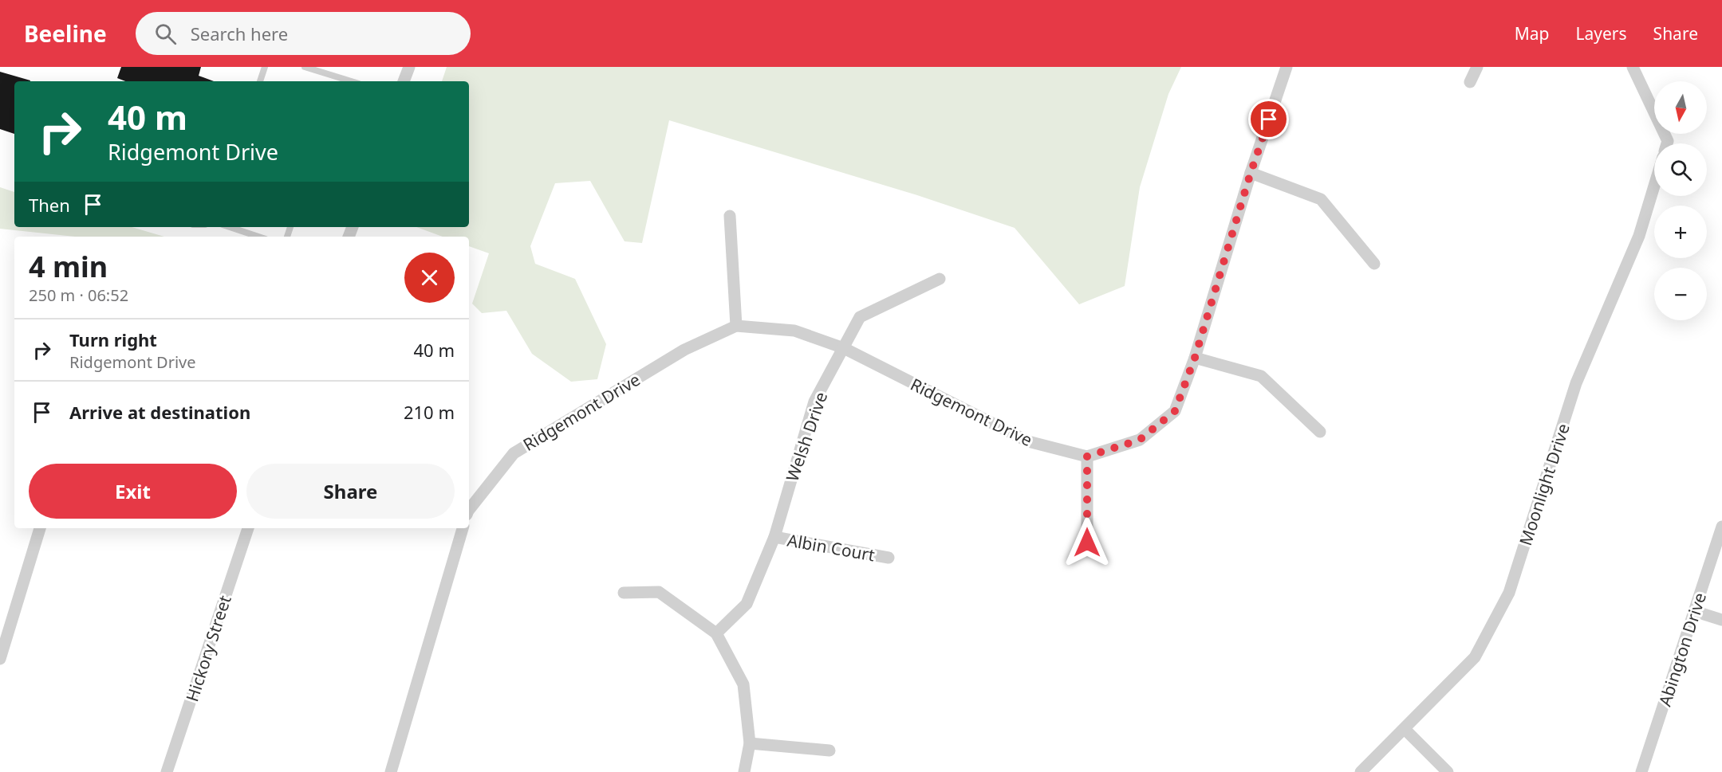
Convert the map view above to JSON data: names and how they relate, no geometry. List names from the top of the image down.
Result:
{
  "streets": {
    "street": [
      "Ridgemont Drive",
      "Welsh Drive",
      "Moonlight Drive",
      "Albin Court",
      "Hickory Street",
      "Abington Drive"
    ]
  },
  "crossings": [
    ["Ridgemont Drive", "Welsh Drive"],
    ["Welsh Drive", "Albin Court"]
  ],
  "north": "bottom",
  "page": {
    "header": "Beeline",
    "search": "Search here",
    "nav": ["Map", "Layers", "Share"],
    "map_buttons": ["+", "−"],
    "turn": ["40 m", "Ridgemont Drive"],
    "then": "Then",
    "heading": ["4 min", "250 m · 06:52"],
    "list": [
      {
        "name": "Turn right",
        "note": "Ridgemont Drive",
        "value": "40 m"
      },
      {
        "name": "Arrive at destination",
        "value": "210 m"
      }
    ],
    "buttons": ["Exit", "Share"]
  }
}
